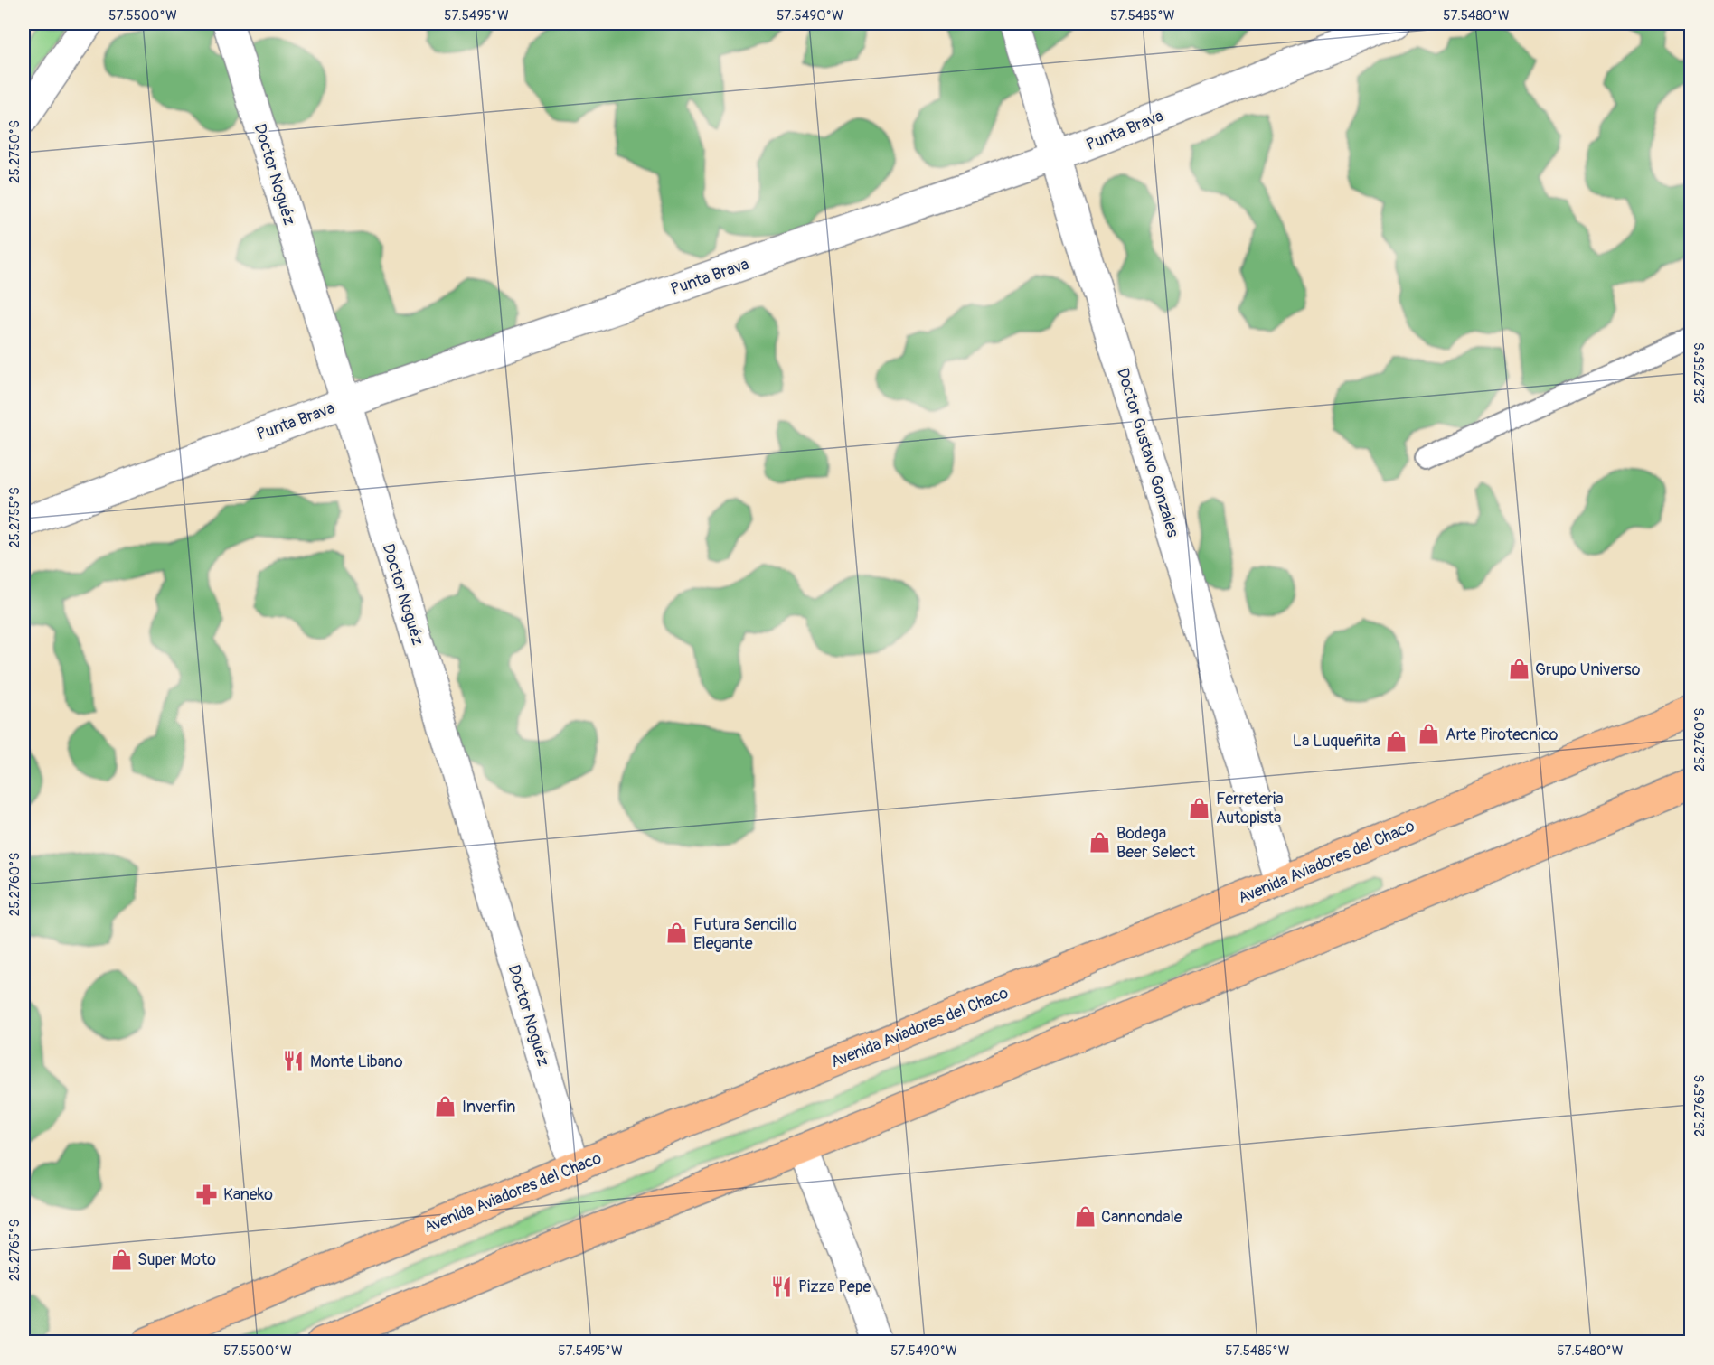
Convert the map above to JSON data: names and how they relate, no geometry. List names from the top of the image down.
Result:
{
  "streets": {
    "highway": ["Avenida Aviadores del Chaco"],
    "street": ["Punta Brava", "Doctor Noguéz", "Doctor Gustavo Gonzales"]
  },
  "crossings": [
    ["Punta Brava", "Doctor Noguéz"],
    ["Punta Brava", "Doctor Gustavo Gonzales"],
    ["Doctor Noguéz", "Avenida Aviadores del Chaco"],
    ["Doctor Gustavo Gonzales", "Avenida Aviadores del Chaco"]
  ],
  "places": {
    "shop": [
      "Grupo Universo",
      "Arte Pirotecnico",
      "La Luqueñita",
      "Ferreteria Autopista",
      "Bodega Beer Select",
      "Futura Sencillo Elegante",
      "Inverfin",
      "Cannondale",
      "Super Moto"
    ],
    "restaurant": ["Monte Libano", "Pizza Pepe"],
    "pharmacy": ["Kaneko"]
  },
  "coordinates": [
    "57.5500°W",
    "57.5495°W",
    "57.5490°W",
    "57.5485°W",
    "57.5480°W",
    "25.2750°S",
    "25.2755°S",
    "25.2760°S",
    "25.2765°S"
  ]
}
